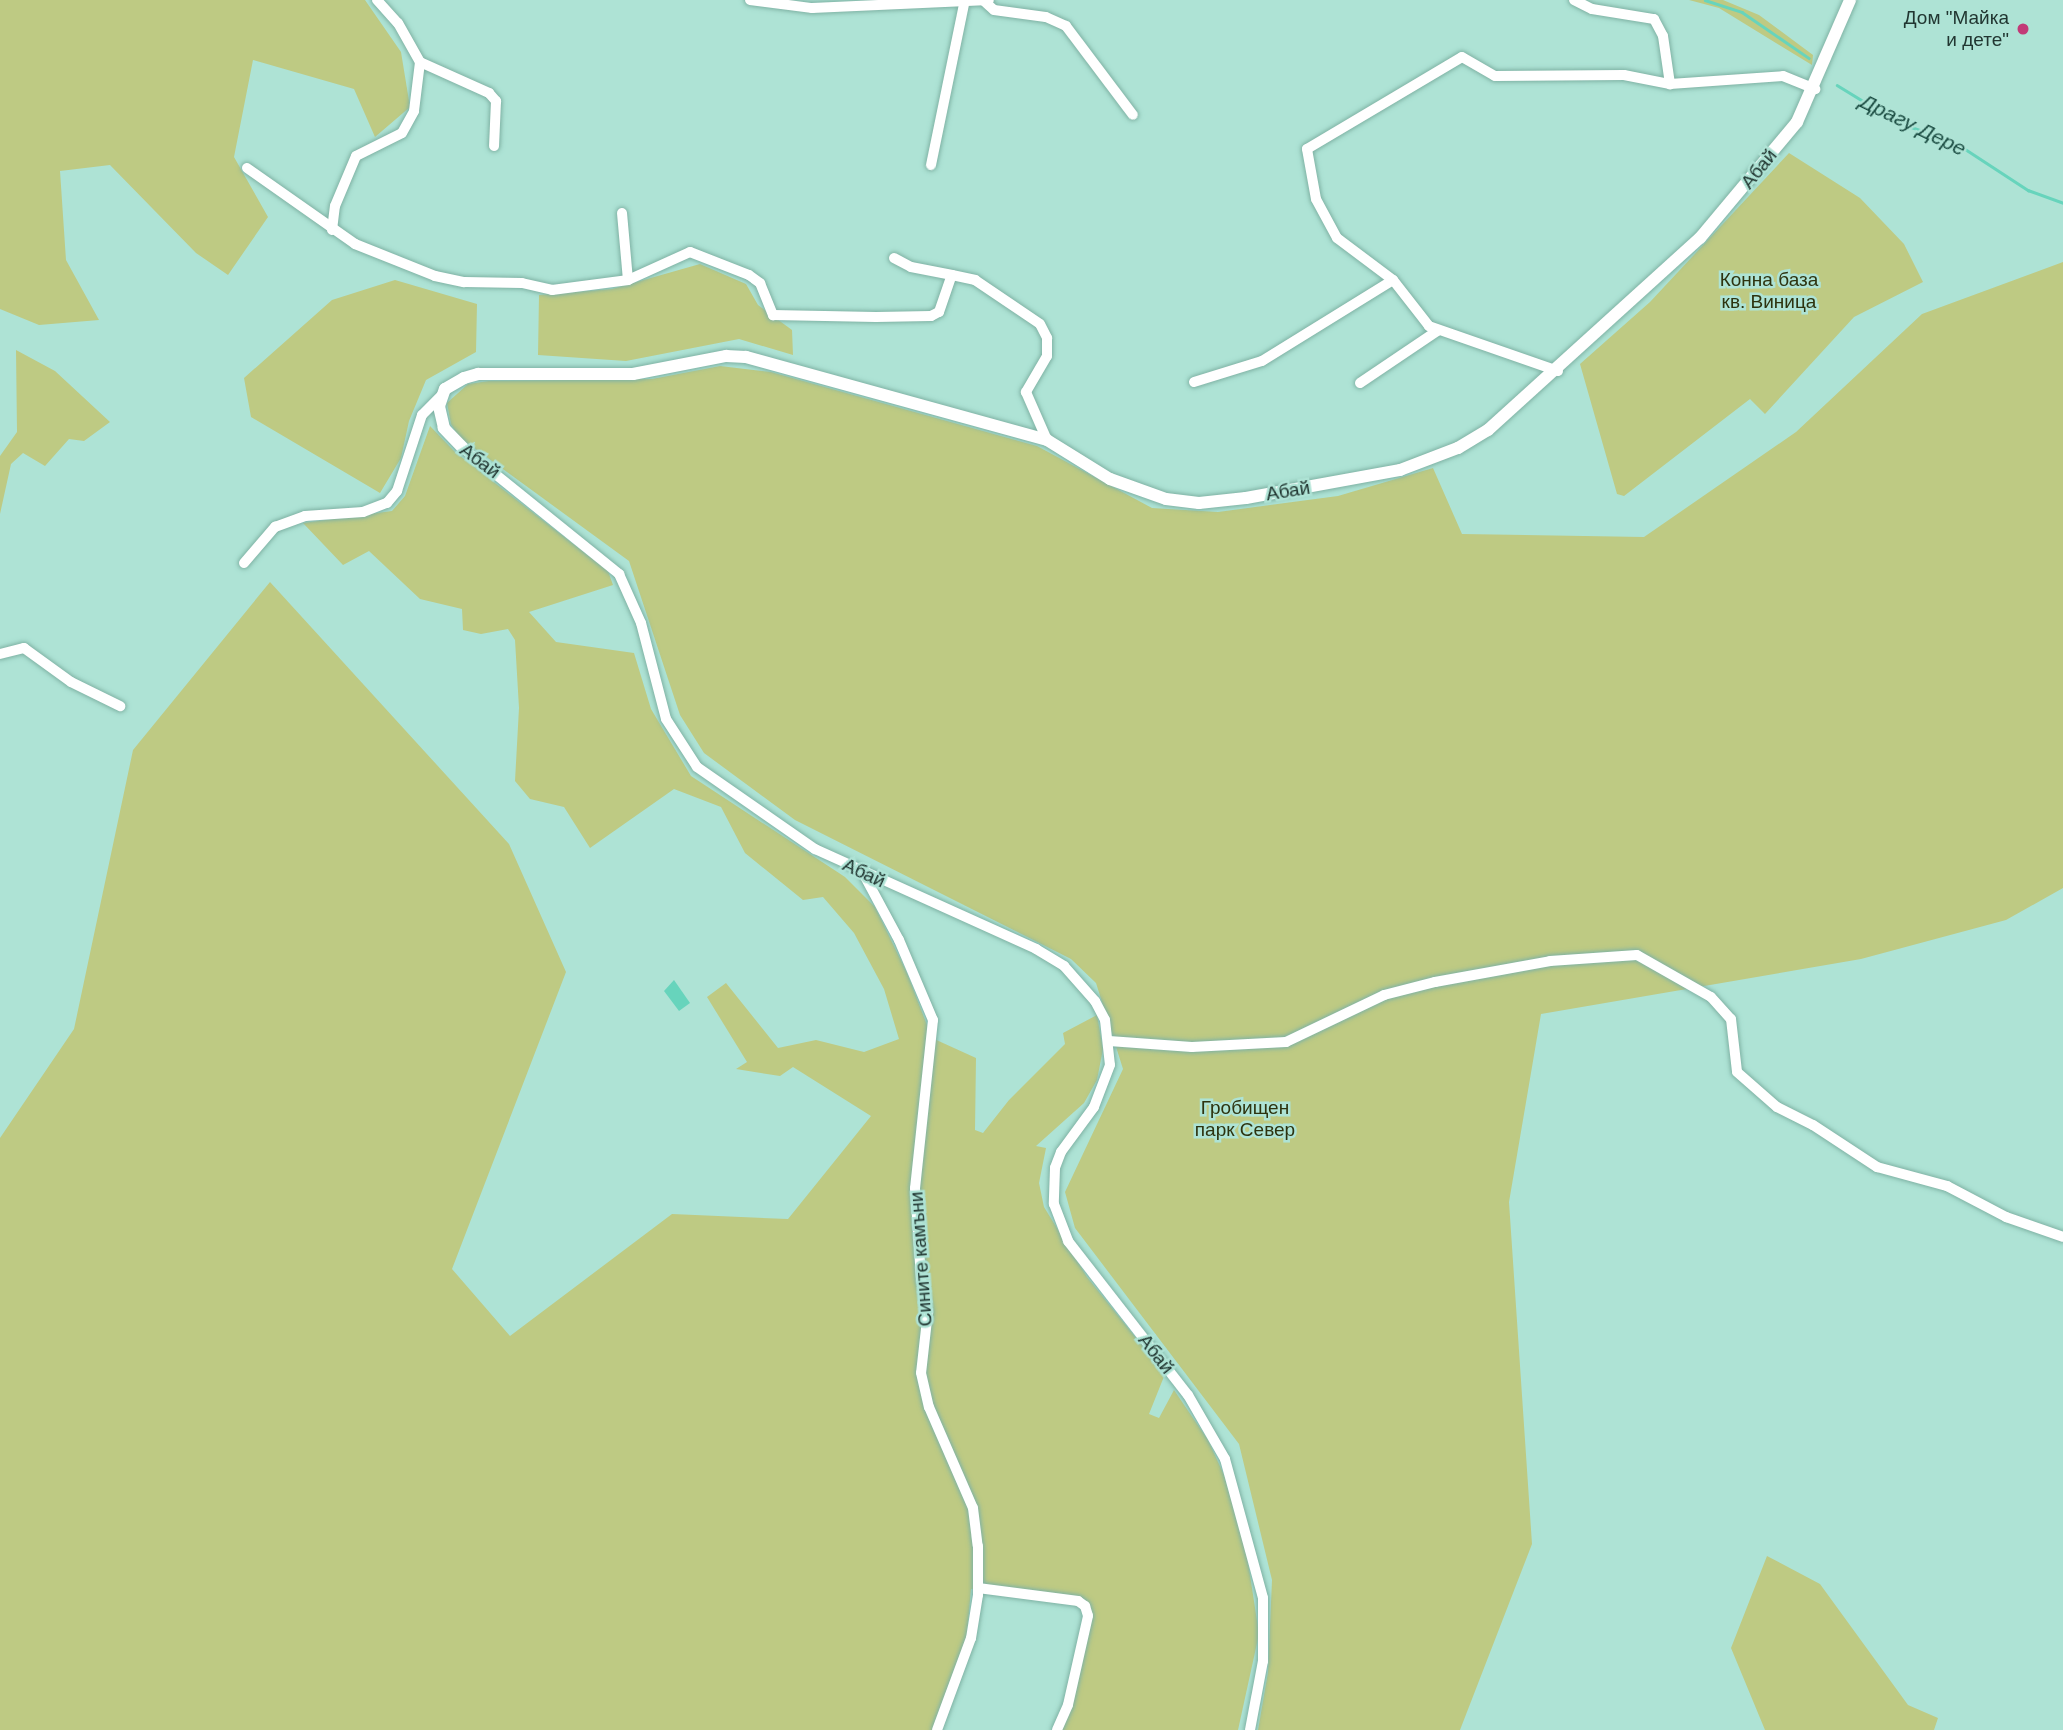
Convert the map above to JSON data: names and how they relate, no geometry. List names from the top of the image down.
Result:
{
  "streets": {
    "street": ["Абай", "Сините камъни"]
  },
  "crossings": [
    ["Абай", "Сините камъни"]
  ],
  "water": ["Драгу Дере"],
  "parks": ["Конна база кв. Виница", "Гробищен парк Север"],
  "places": ["Дом \"Майка и дете\""]
}
